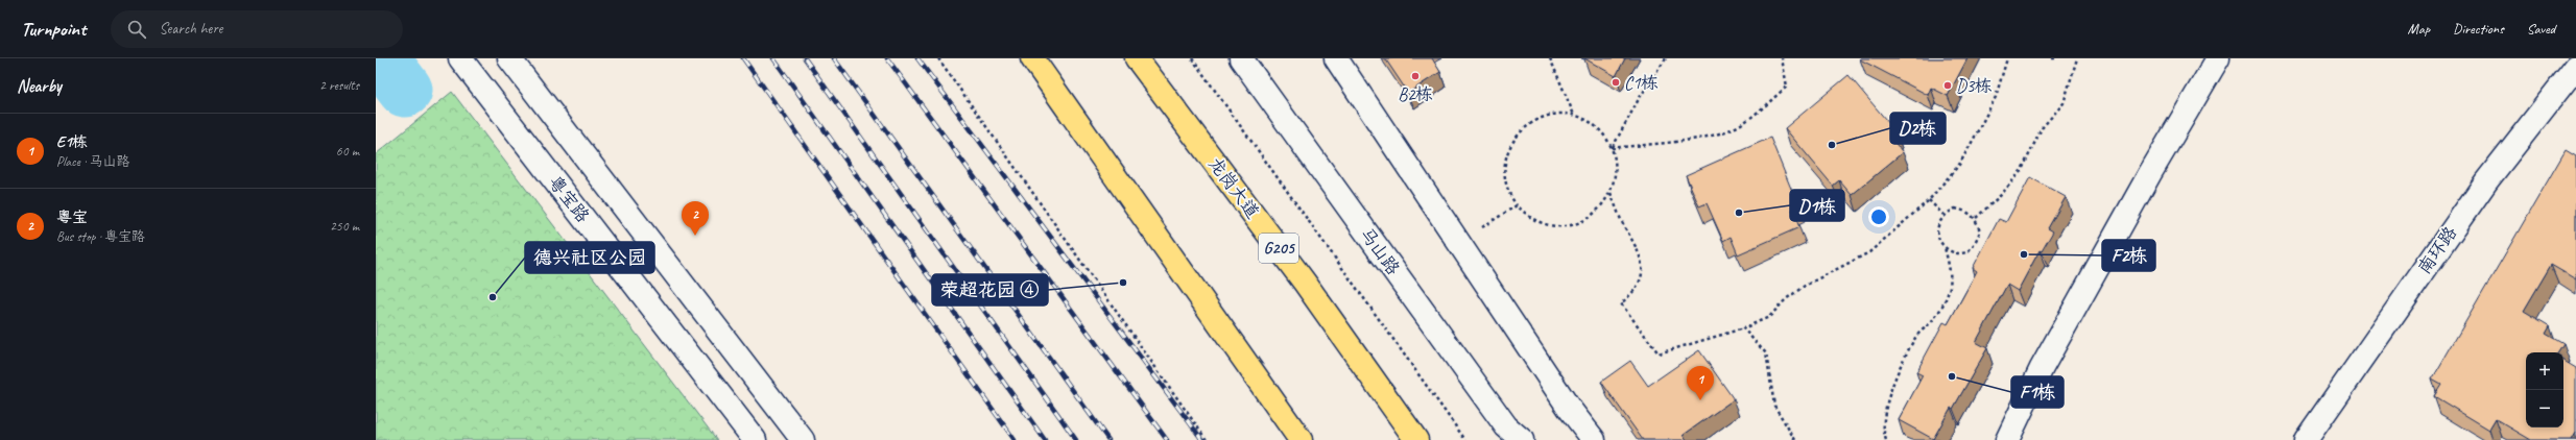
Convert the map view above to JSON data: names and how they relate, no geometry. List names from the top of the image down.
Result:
{
  "streets": {
    "highway": ["龙岗大道", "G205"],
    "street": ["粤宝路", "南环路", "马山路"]
  },
  "places": [
    "B2栋",
    "C1栋",
    "D3栋",
    "D2栋",
    "D1栋",
    "F2栋",
    "荣超花园 ④",
    "德兴社区公园",
    "F1栋"
  ],
  "page": {
    "header": "Turnpoint",
    "search": "Search here",
    "nav": ["Map", "Directions", "Saved"],
    "heading": ["Nearby", "2 results"],
    "list": [
      {
        "mark": "1",
        "name": "E1栋",
        "note": "Place · 马山路",
        "value": "60 m"
      },
      {
        "mark": "2",
        "name": "粤宝",
        "note": "Bus stop · 粤宝路",
        "value": "250 m"
      }
    ],
    "pins": ["2", "1"],
    "map_buttons": ["+", "−"]
  }
}
